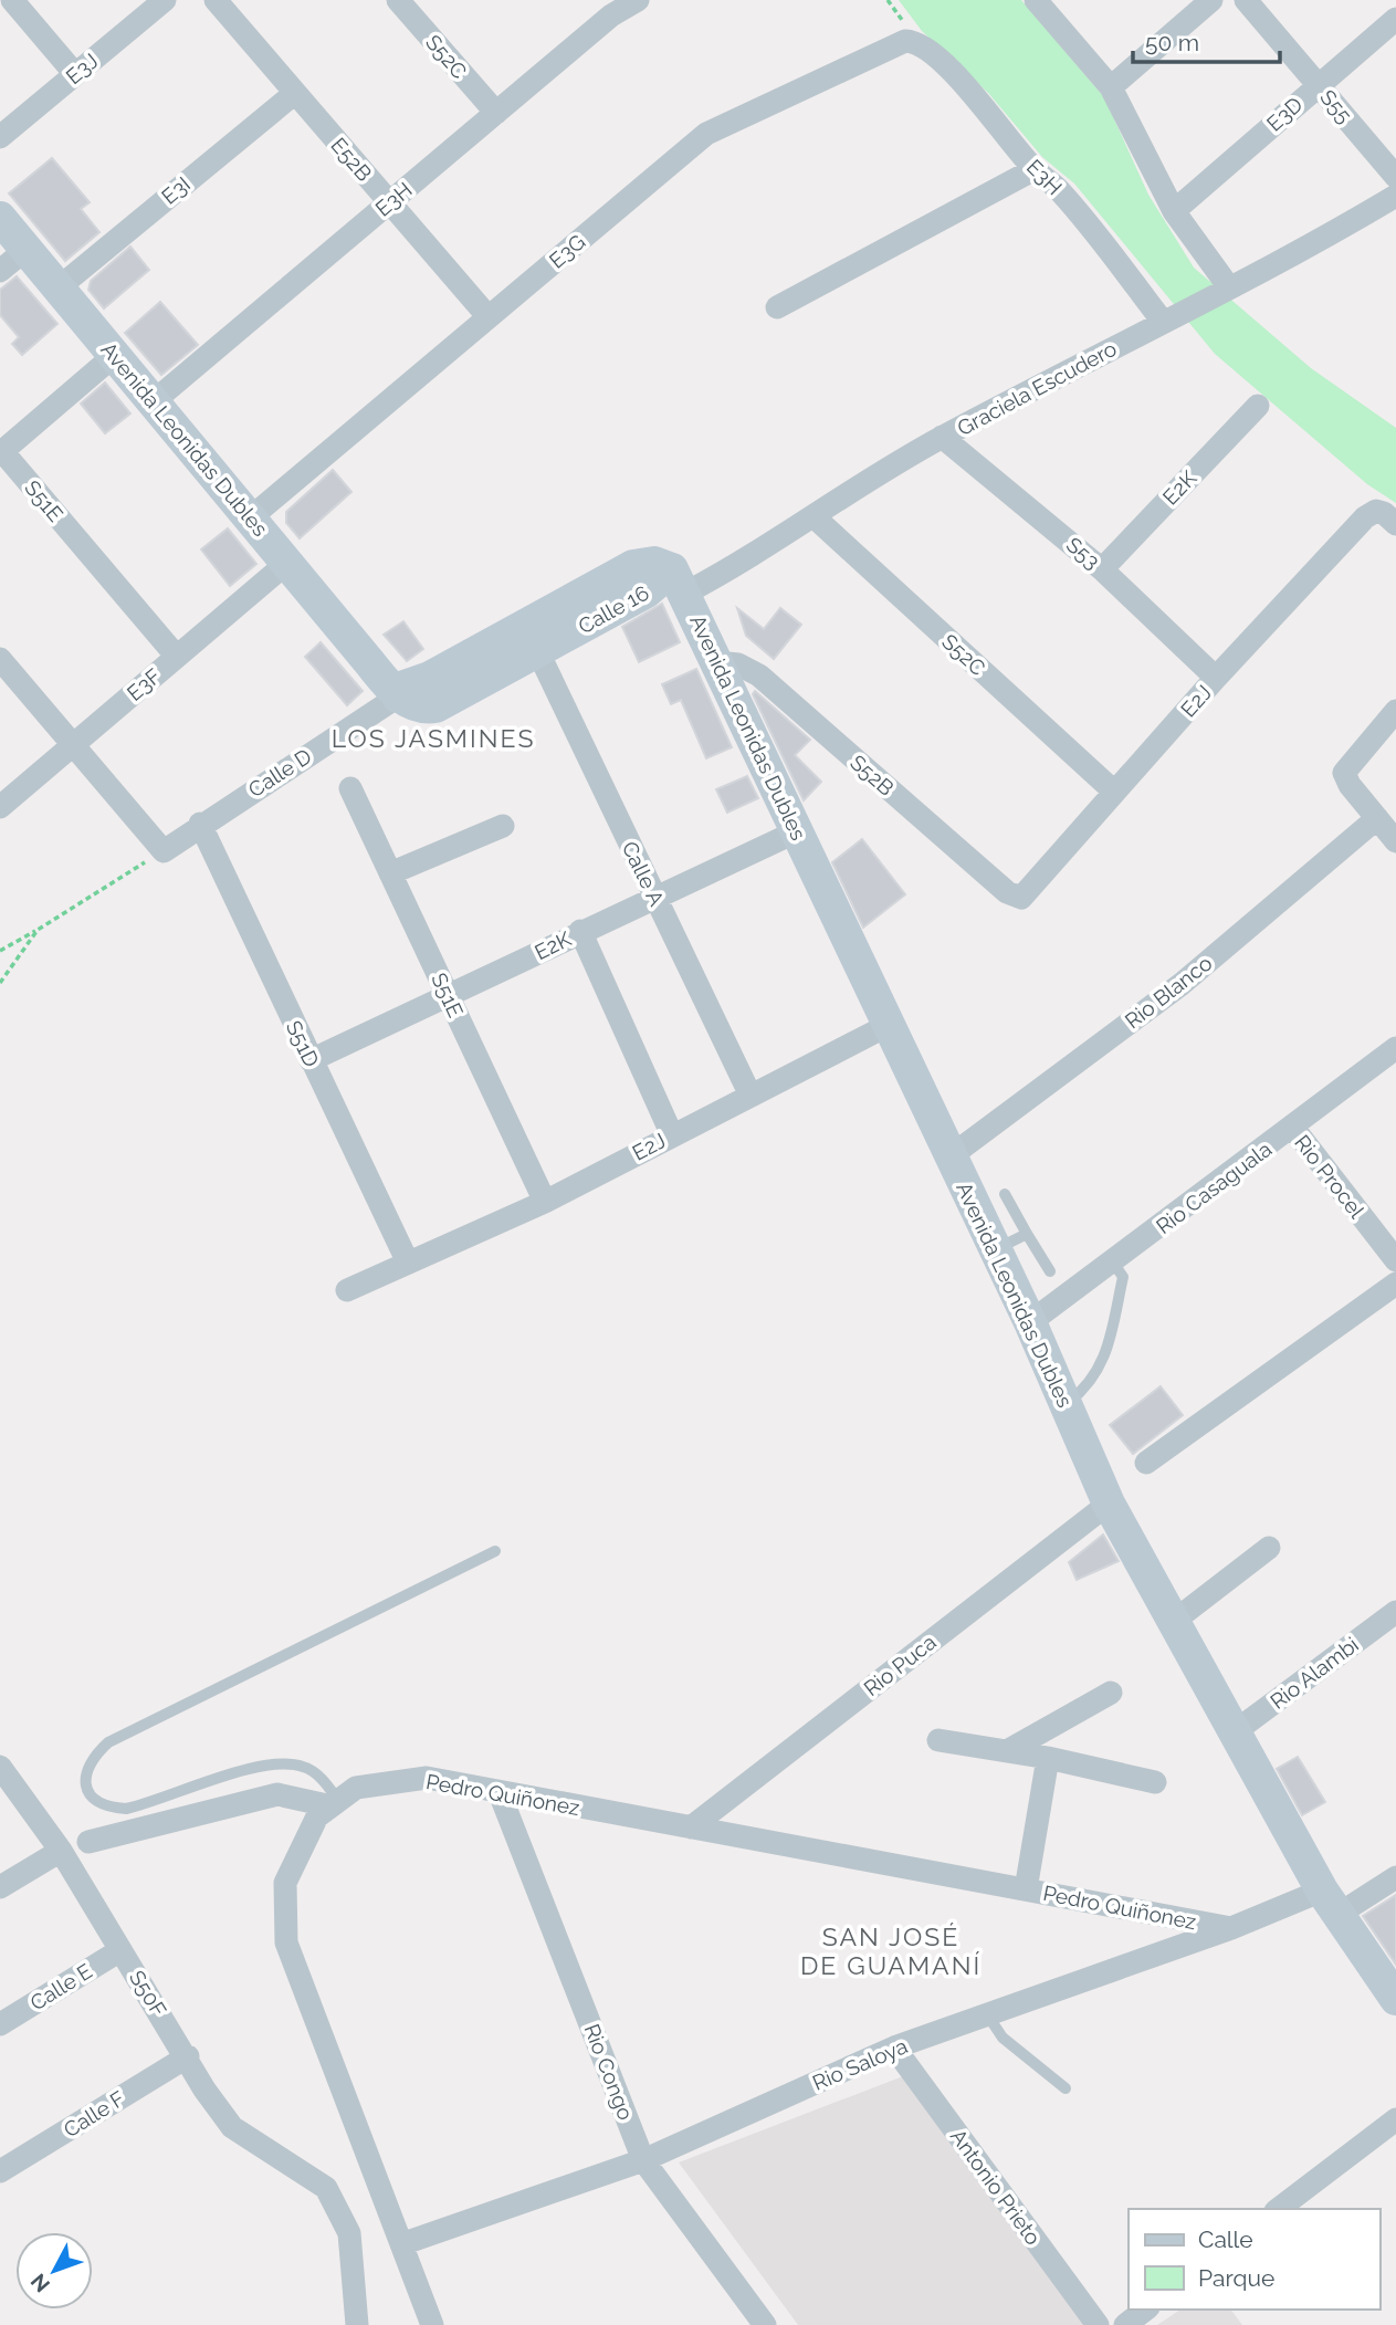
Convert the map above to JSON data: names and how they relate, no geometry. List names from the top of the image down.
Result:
{
  "streets": {
    "main road": ["Avenida Leonidas Dubles", "Calle 16"],
    "street": [
      "S52C",
      "E3J",
      "S55",
      "E3D",
      "E52B",
      "E3H",
      "E3I",
      "E3G",
      "Graciela Escudero",
      "E2K",
      "S51E",
      "S53",
      "E3F",
      "E2J",
      "Calle D",
      "S52B",
      "Calle A",
      "Rio Blanco",
      "S51D",
      "Rio Procel",
      "Rio Casaguala",
      "Rio Puca",
      "Rio Alambi",
      "Pedro Quiñonez",
      "Calle E",
      "S50F",
      "Rio Saloya",
      "Rio Congo",
      "Calle F",
      "Antonio Prieto"
    ]
  },
  "crossings": [
    ["S52C", "E3H"],
    ["S52C", "Graciela Escudero"],
    ["S52C", "E2J"],
    ["S55", "E3D"],
    ["E52B", "E3H"],
    ["E52B", "E3I"],
    ["E52B", "E3G"],
    ["E3H", "E3G"],
    ["E3H", "Graciela Escudero"],
    ["E3H", "Avenida Leonidas Dubles"],
    ["E3I", "Avenida Leonidas Dubles"],
    ["E3G", "Avenida Leonidas Dubles"],
    ["Graciela Escudero", "Avenida Leonidas Dubles"],
    ["Graciela Escudero", "S53"],
    ["Graciela Escudero", "Calle 16"],
    ["Avenida Leonidas Dubles", "E2K"],
    ["Avenida Leonidas Dubles", "Calle 16"],
    ["Avenida Leonidas Dubles", "E3F"],
    ["Avenida Leonidas Dubles", "E2J"],
    ["Avenida Leonidas Dubles", "Calle D"],
    ["Avenida Leonidas Dubles", "S52B"],
    ["Avenida Leonidas Dubles", "Rio Blanco"],
    ["Avenida Leonidas Dubles", "Rio Casaguala"],
    ["Avenida Leonidas Dubles", "Rio Puca"],
    ["Avenida Leonidas Dubles", "Rio Alambi"],
    ["Avenida Leonidas Dubles", "Rio Saloya"],
    ["E2K", "S51E"],
    ["E2K", "S53"],
    ["E2K", "Calle A"],
    ["E2K", "S51D"],
    ["S51E", "E3F"],
    ["S51E", "E2J"],
    ["S53", "E2J"],
    ["Calle 16", "Calle D"],
    ["Calle 16", "Calle A"],
    ["E2J", "S52B"],
    ["E2J", "Calle A"],
    ["E2J", "S51D"],
    ["Calle D", "S51D"],
    ["Rio Procel", "Rio Casaguala"],
    ["Rio Puca", "Pedro Quiñonez"],
    ["Pedro Quiñonez", "Rio Saloya"],
    ["Pedro Quiñonez", "Rio Congo"],
    ["Calle E", "S50F"],
    ["S50F", "Calle F"],
    ["Rio Saloya", "Rio Congo"],
    ["Rio Saloya", "Antonio Prieto"]
  ],
  "districts": ["LOS JASMINES", "SAN JOSÉ DE GUAMANÍ"],
  "legend": ["Calle", "Parque"],
  "scale_bar": "50 m",
  "north": "bottom left"
}
